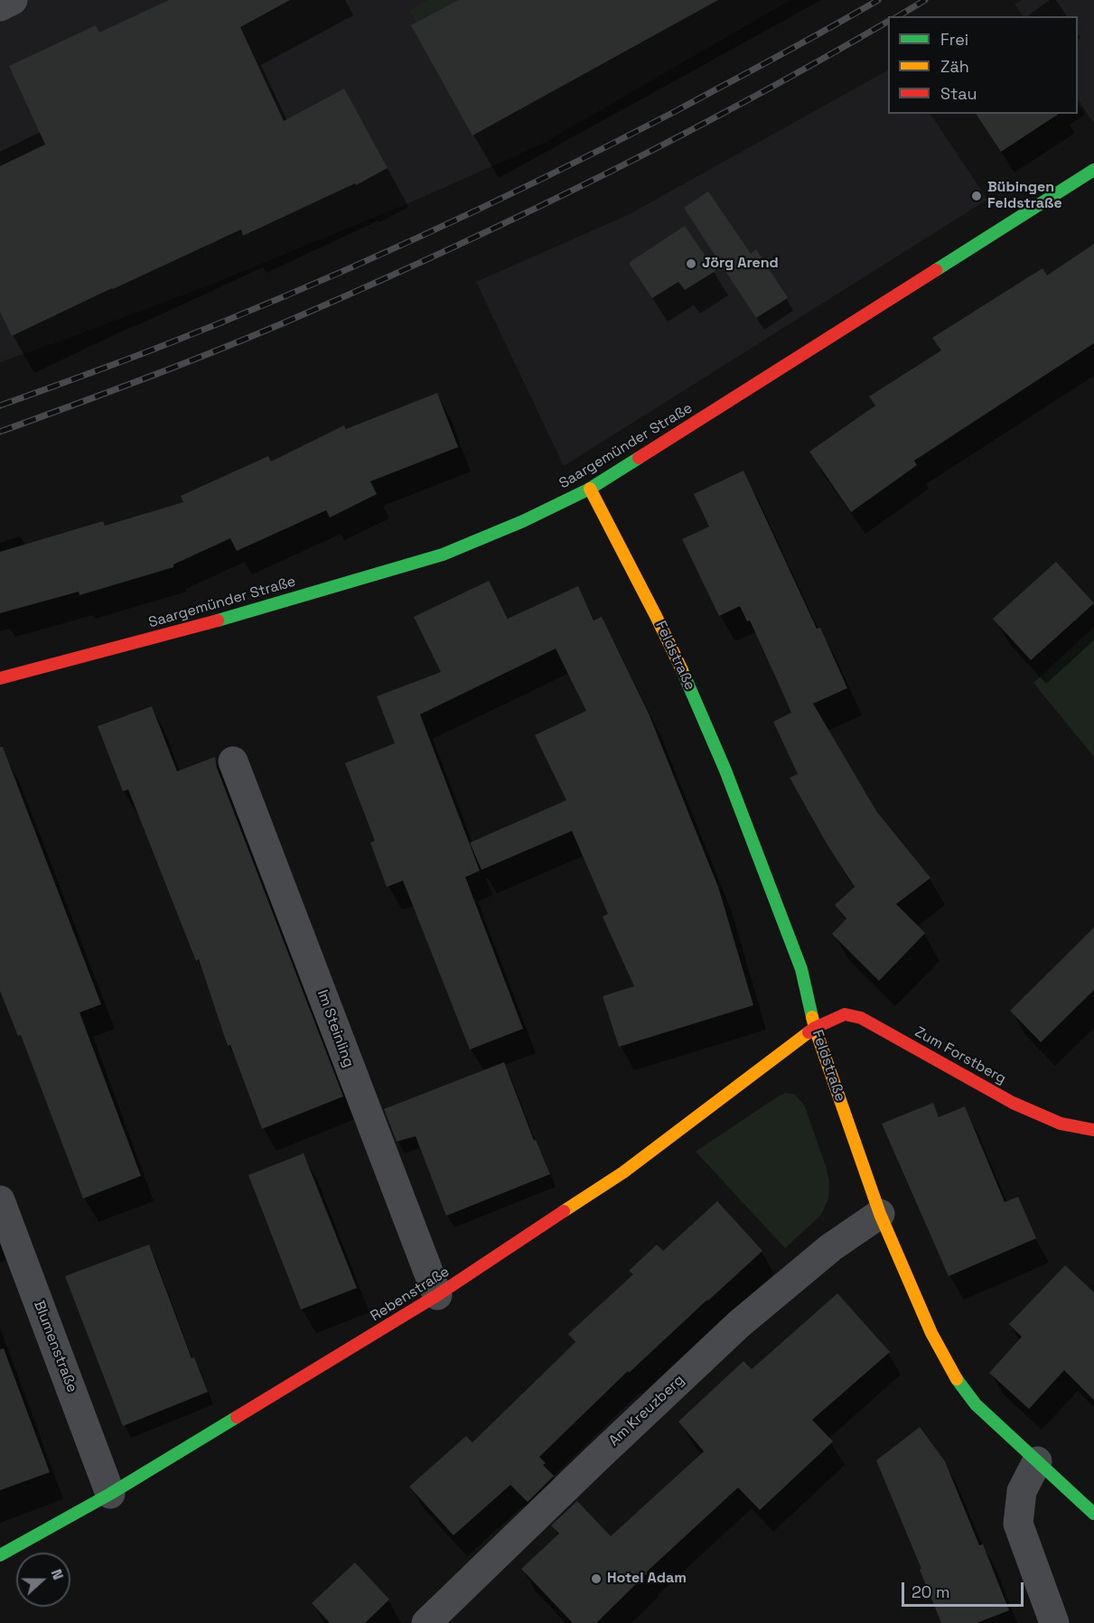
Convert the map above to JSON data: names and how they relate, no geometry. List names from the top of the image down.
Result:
{
  "streets": {
    "street": [
      "Saargemünder Straße",
      "Feldstraße",
      "Im Steinling",
      "Zum Forstberg",
      "Rebenstraße",
      "Blumenstraße",
      "Am Kreuzberg"
    ]
  },
  "crossings": [
    ["Saargemünder Straße", "Feldstraße"],
    ["Feldstraße", "Zum Forstberg"],
    ["Feldstraße", "Rebenstraße"],
    ["Feldstraße", "Am Kreuzberg"],
    ["Im Steinling", "Rebenstraße"],
    ["Zum Forstberg", "Rebenstraße"],
    ["Rebenstraße", "Blumenstraße"]
  ],
  "places": ["Bübingen Feldstraße", "Jörg Arend", "Hotel Adam"],
  "legend": ["Frei", "Zäh", "Stau"],
  "scale_bar": "20 m",
  "north": "right"
}
